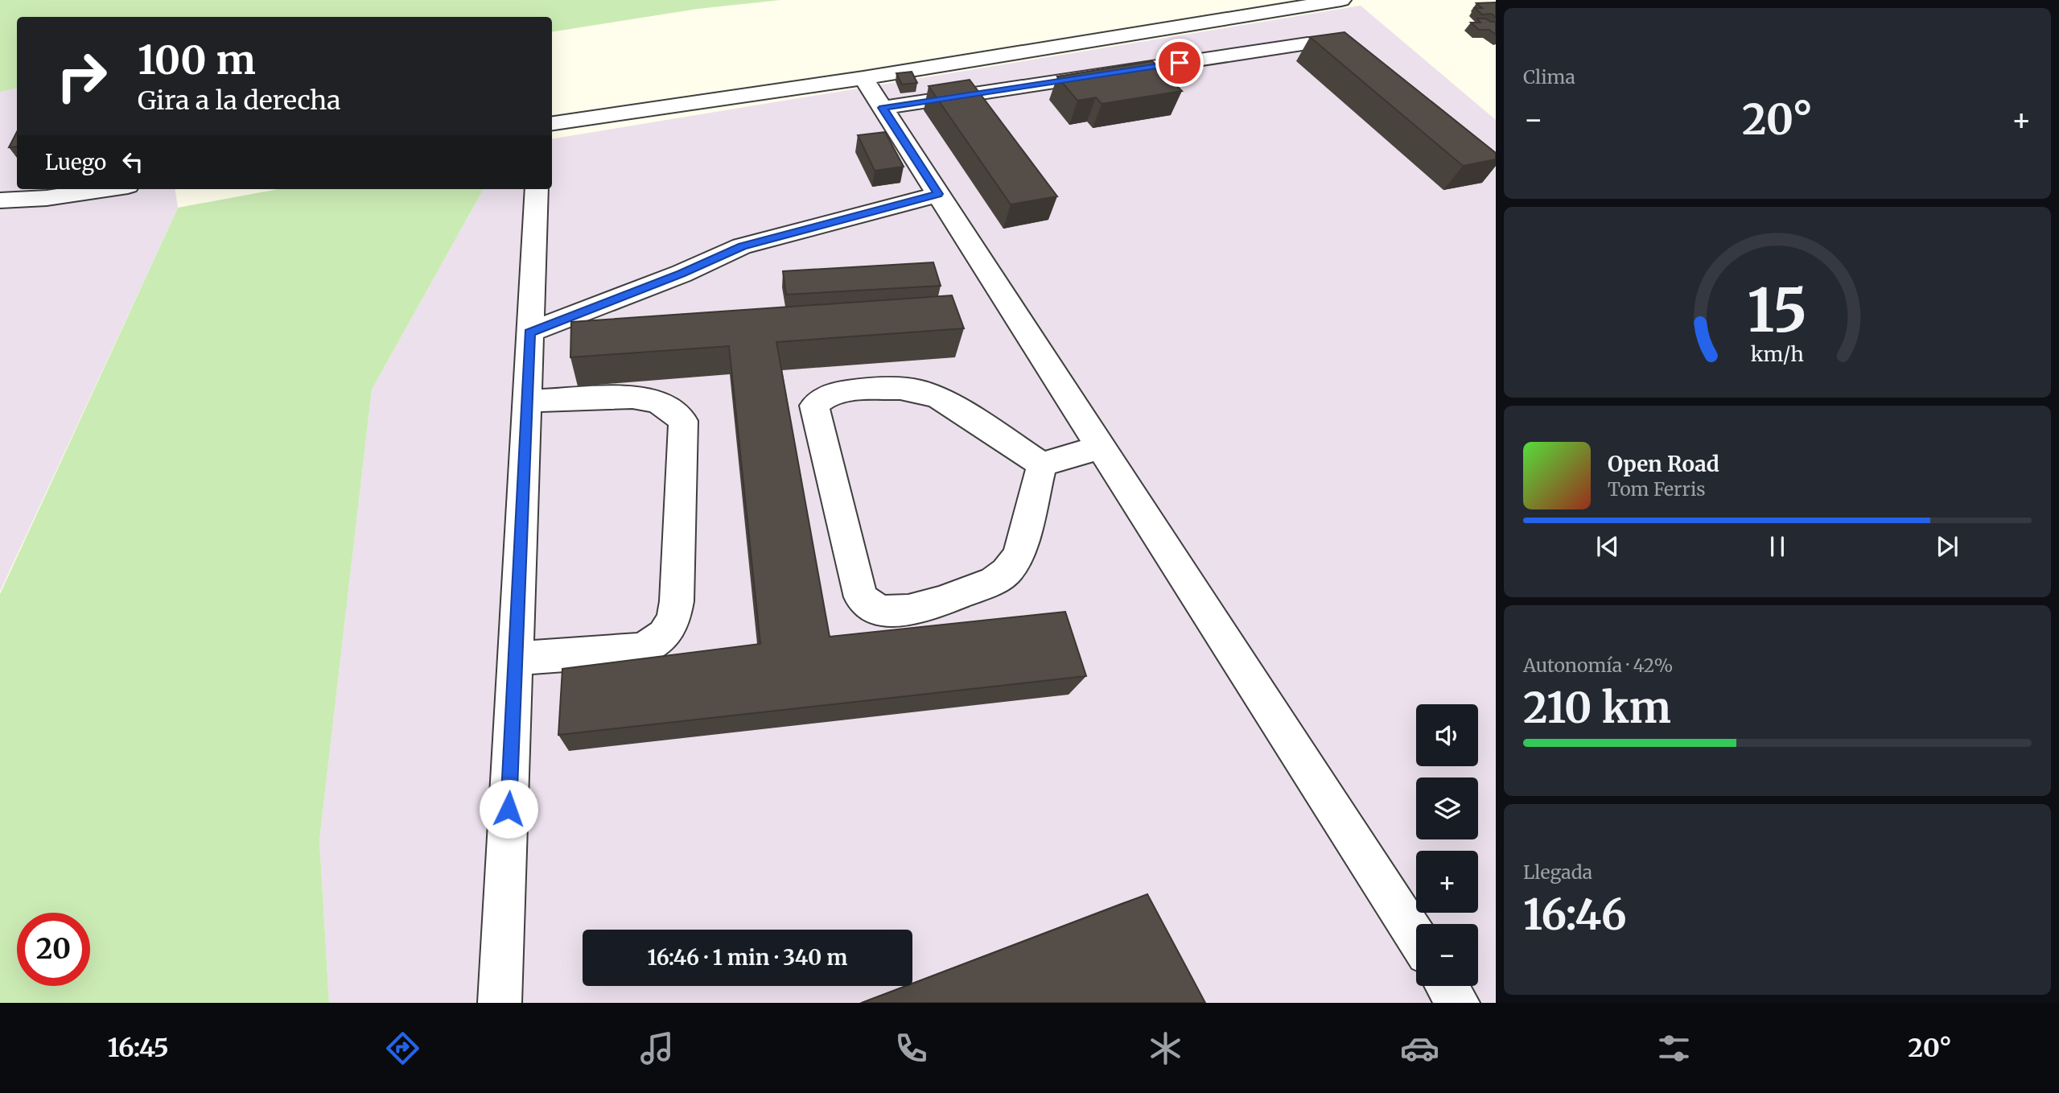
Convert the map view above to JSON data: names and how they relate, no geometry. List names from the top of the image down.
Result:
{
  "page": {
    "tile": [
      "Clima",
      ["Autonomía · 42%", "210 km"],
      ["Llegada", "16:46"]
    ],
    "turn": ["100 m", "Gira a la derecha"],
    "heat": ["−", "20°", "+"],
    "then": "Luego",
    "song": ["Open Road", "Tom Ferris"],
    "map_buttons": ["+", "−"],
    "limit": "20",
    "trip": "16:46 · 1 min · 340 m",
    "tabs": ["16:45", "20°"],
    "gauge": ["15", "km/h"]
  }
}
